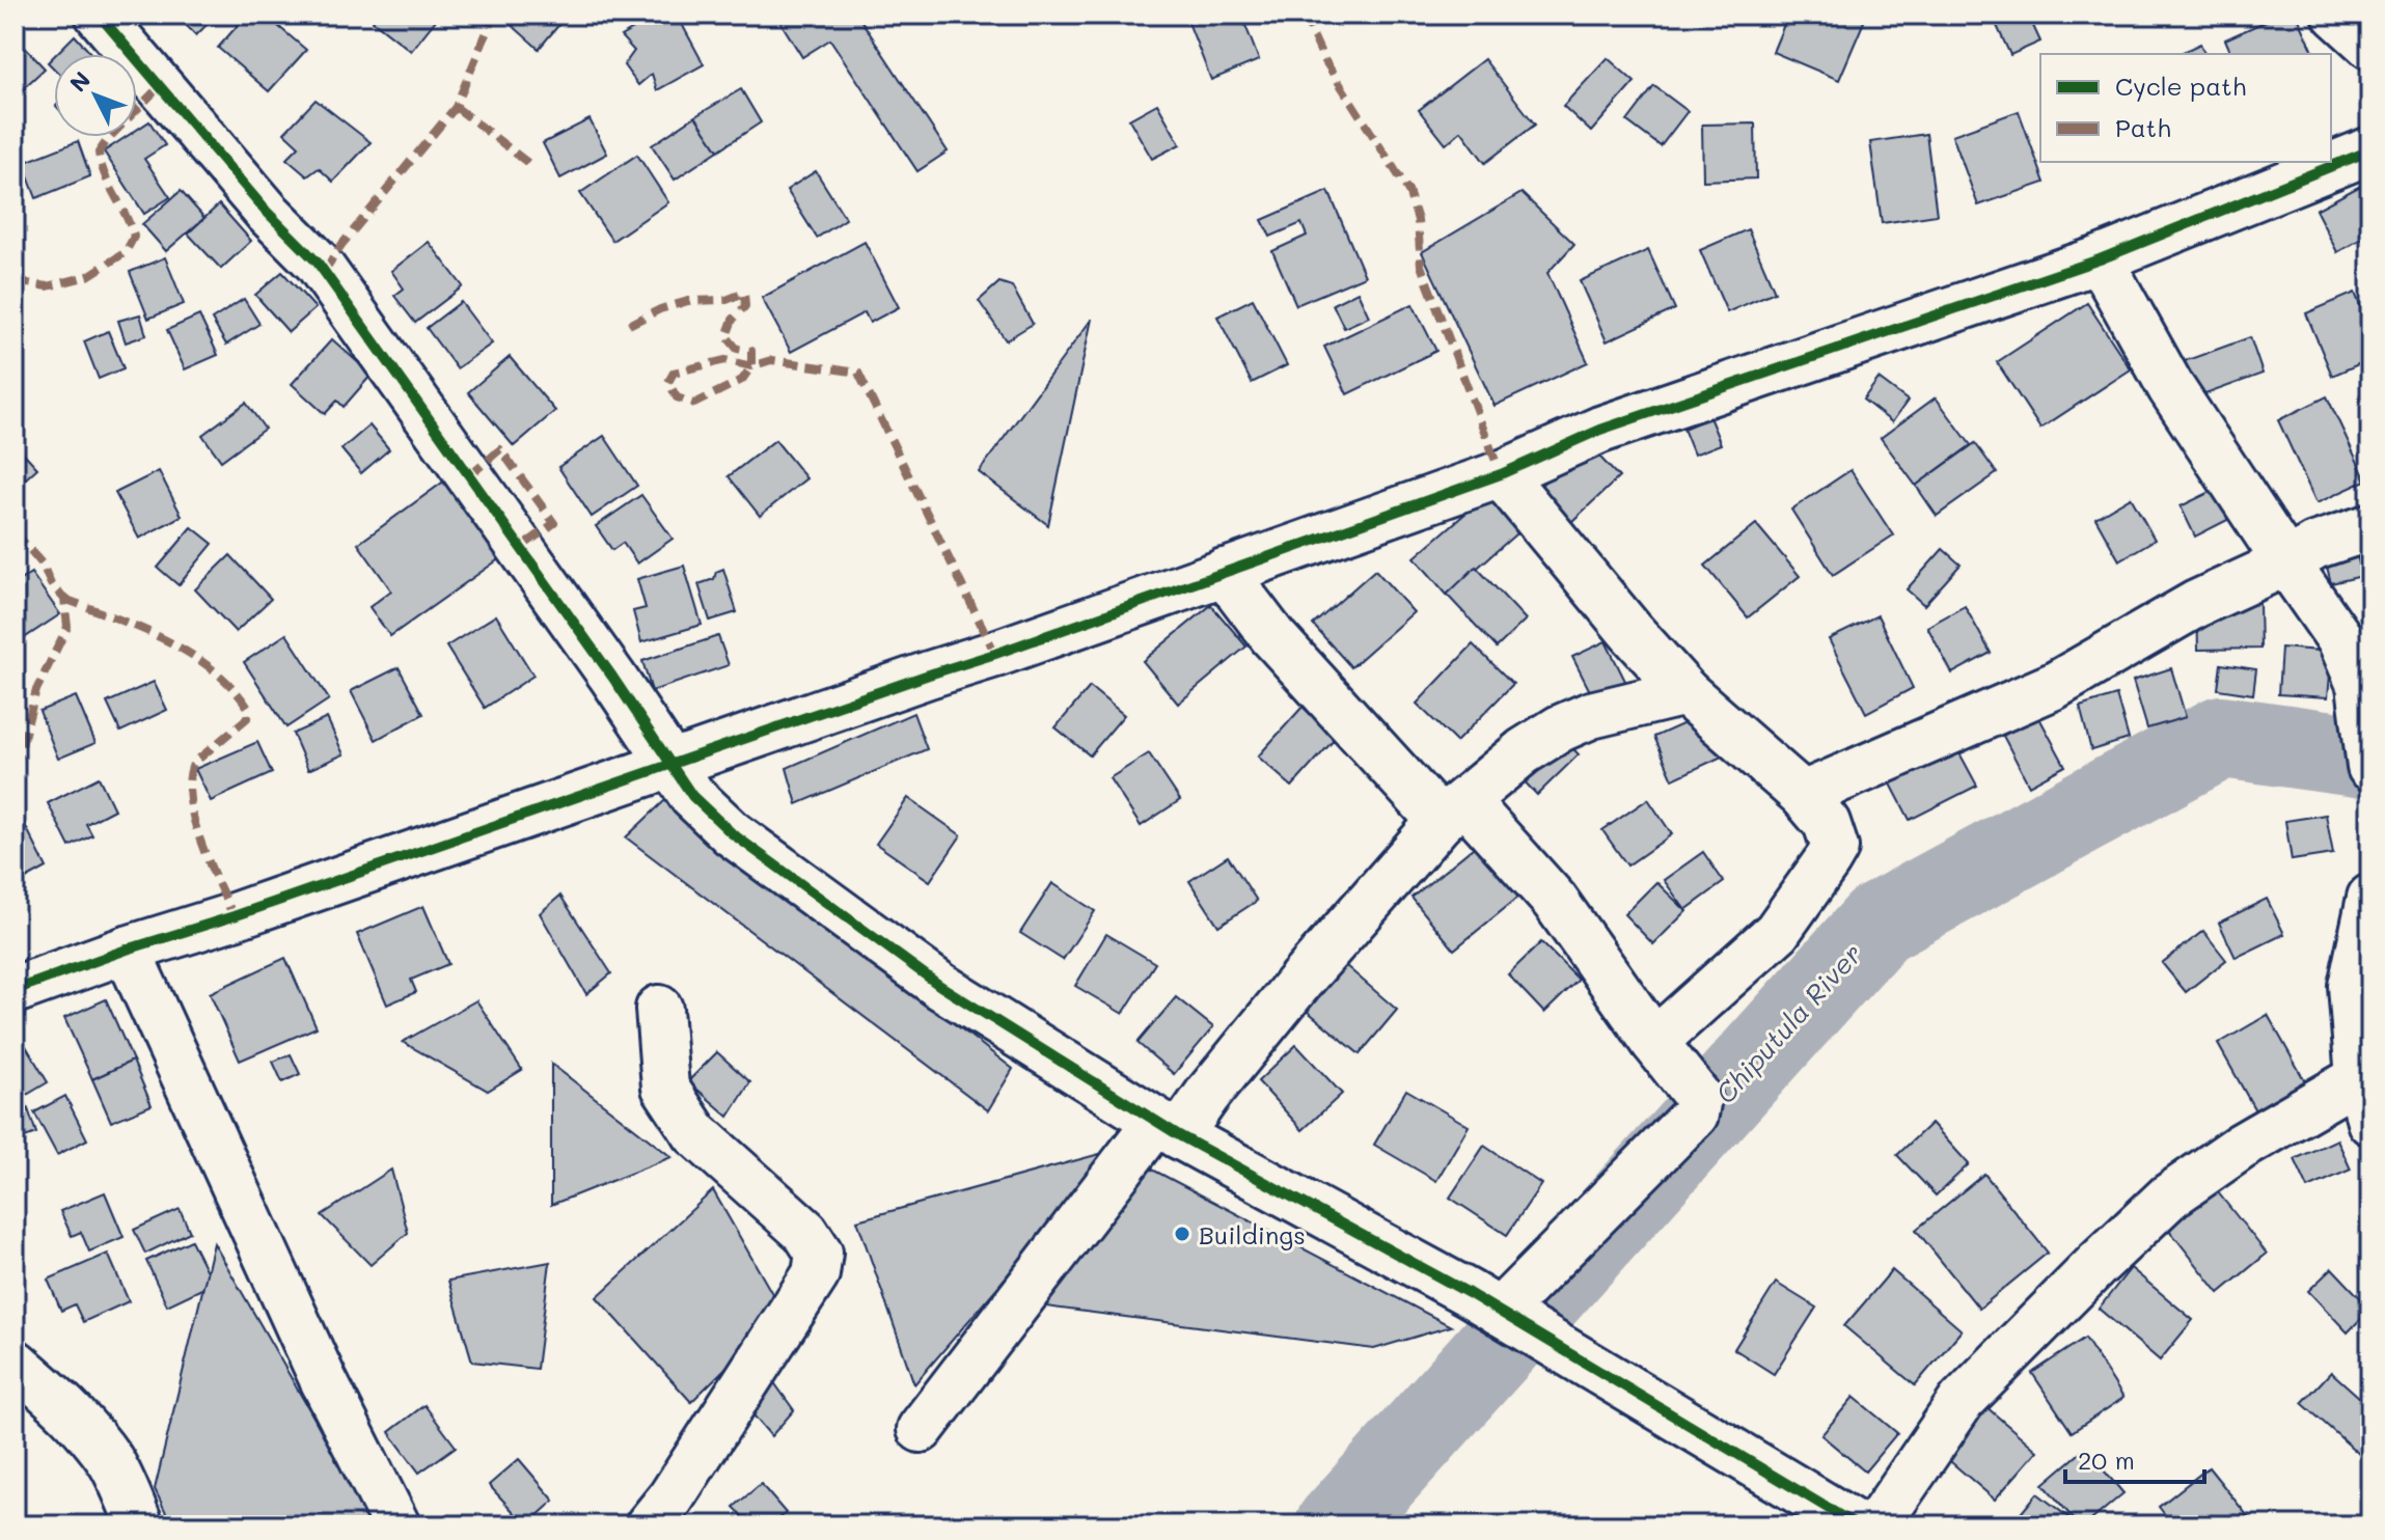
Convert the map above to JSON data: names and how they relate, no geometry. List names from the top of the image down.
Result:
{
  "water": ["Chiputula River"],
  "places": ["Buildings"],
  "legend": ["Cycle path", "Path"],
  "scale_bar": "20 m",
  "north": "top left"
}
